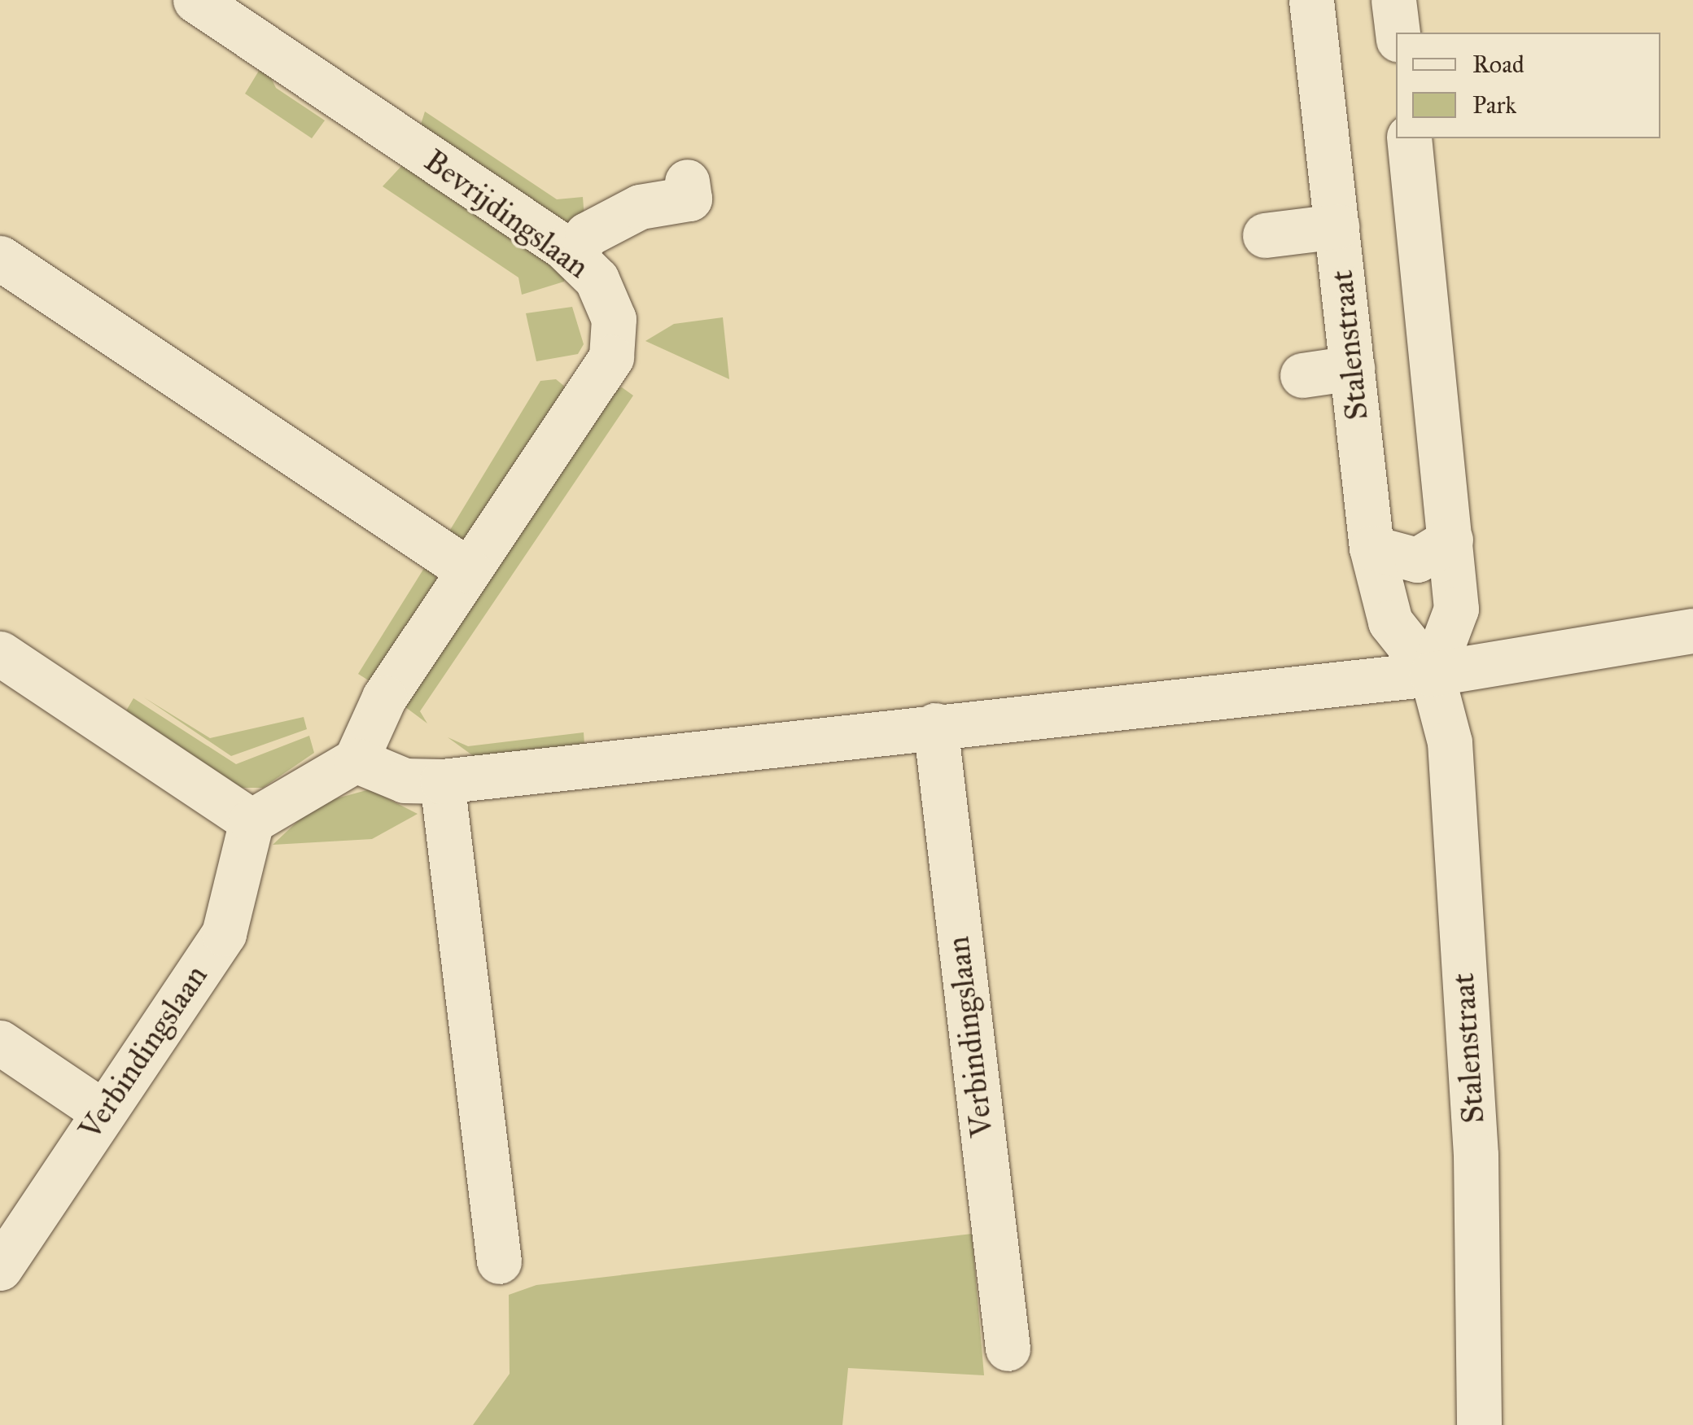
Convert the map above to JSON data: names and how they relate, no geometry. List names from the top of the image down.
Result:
{
  "streets": {
    "street": ["Bevrijdingslaan", "Stalenstraat", "Verbindingslaan"]
  },
  "legend": ["Road", "Park"]
}
